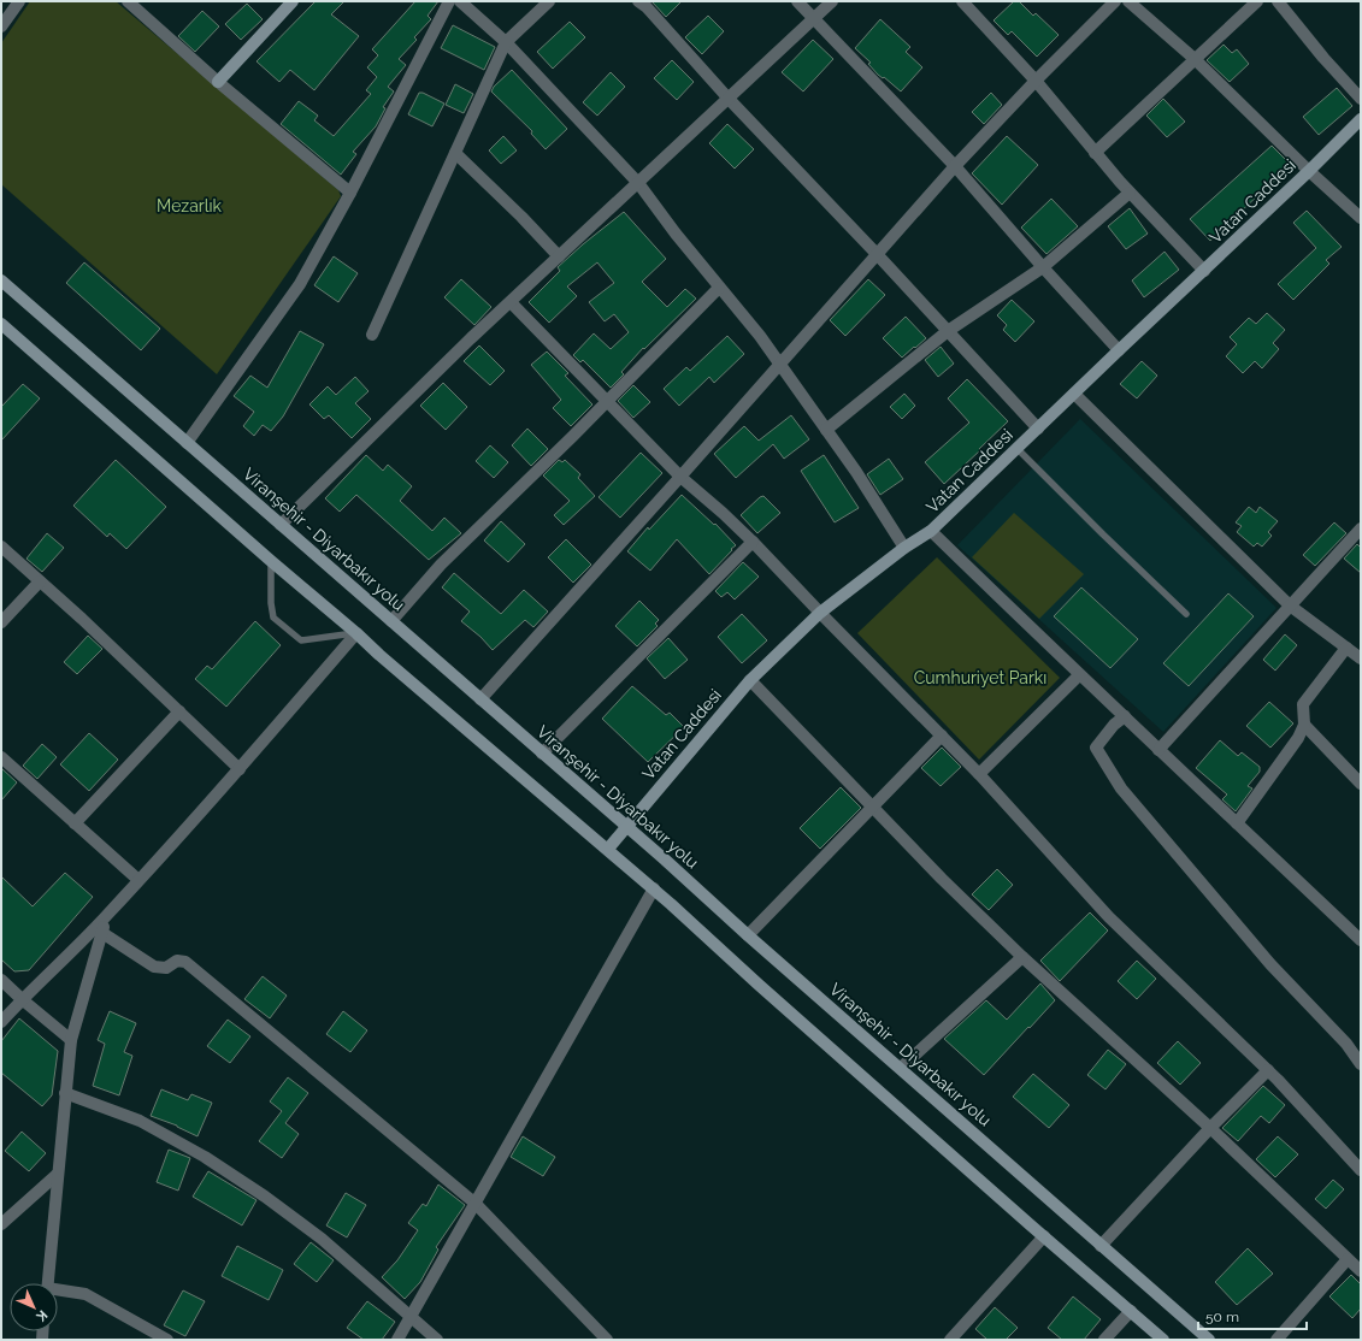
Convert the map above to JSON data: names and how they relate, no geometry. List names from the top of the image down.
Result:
{
  "streets": {
    "main road": ["Vatan Caddesi", "Viranşehir - Diyarbakır yolu"]
  },
  "crossings": [
    ["Vatan Caddesi", "Viranşehir - Diyarbakır yolu"]
  ],
  "parks": ["Mezarlık", "Cumhuriyet Parkı"],
  "scale_bar": "50 m",
  "north": "bottom right"
}
